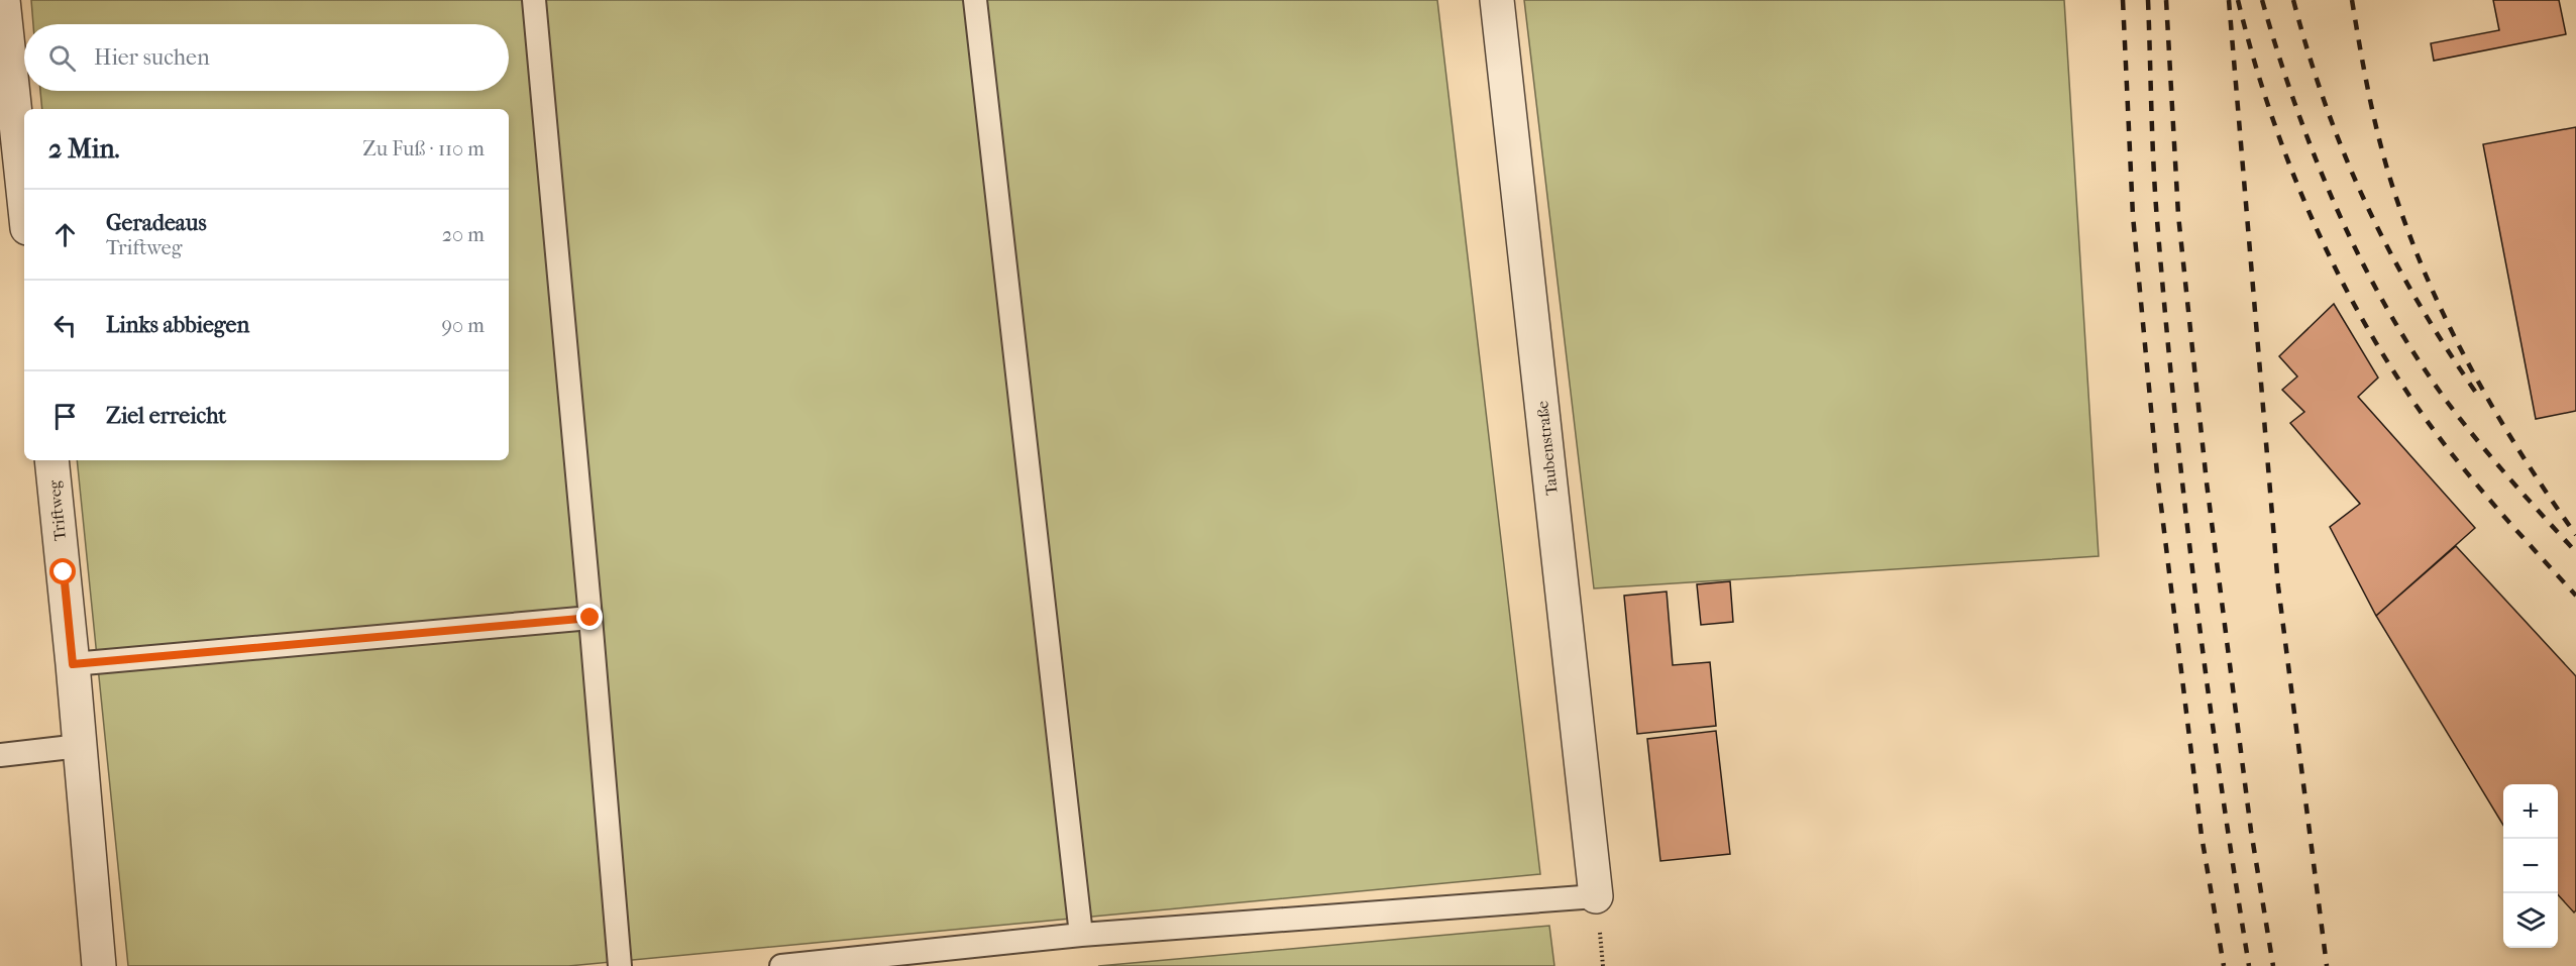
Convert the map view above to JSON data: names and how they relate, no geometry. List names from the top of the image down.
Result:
{
  "streets": {
    "street": ["Taubenstraße", "Triftweg"]
  },
  "page": {
    "search": "Hier suchen",
    "heading": ["2 Min.", "Zu Fuß · 110 m"],
    "list": [
      ["Geradeaus", "Triftweg", "20 m"],
      ["Links abbiegen", "90 m"],
      "Ziel erreicht"
    ],
    "map_buttons": ["+", "−"]
  }
}
